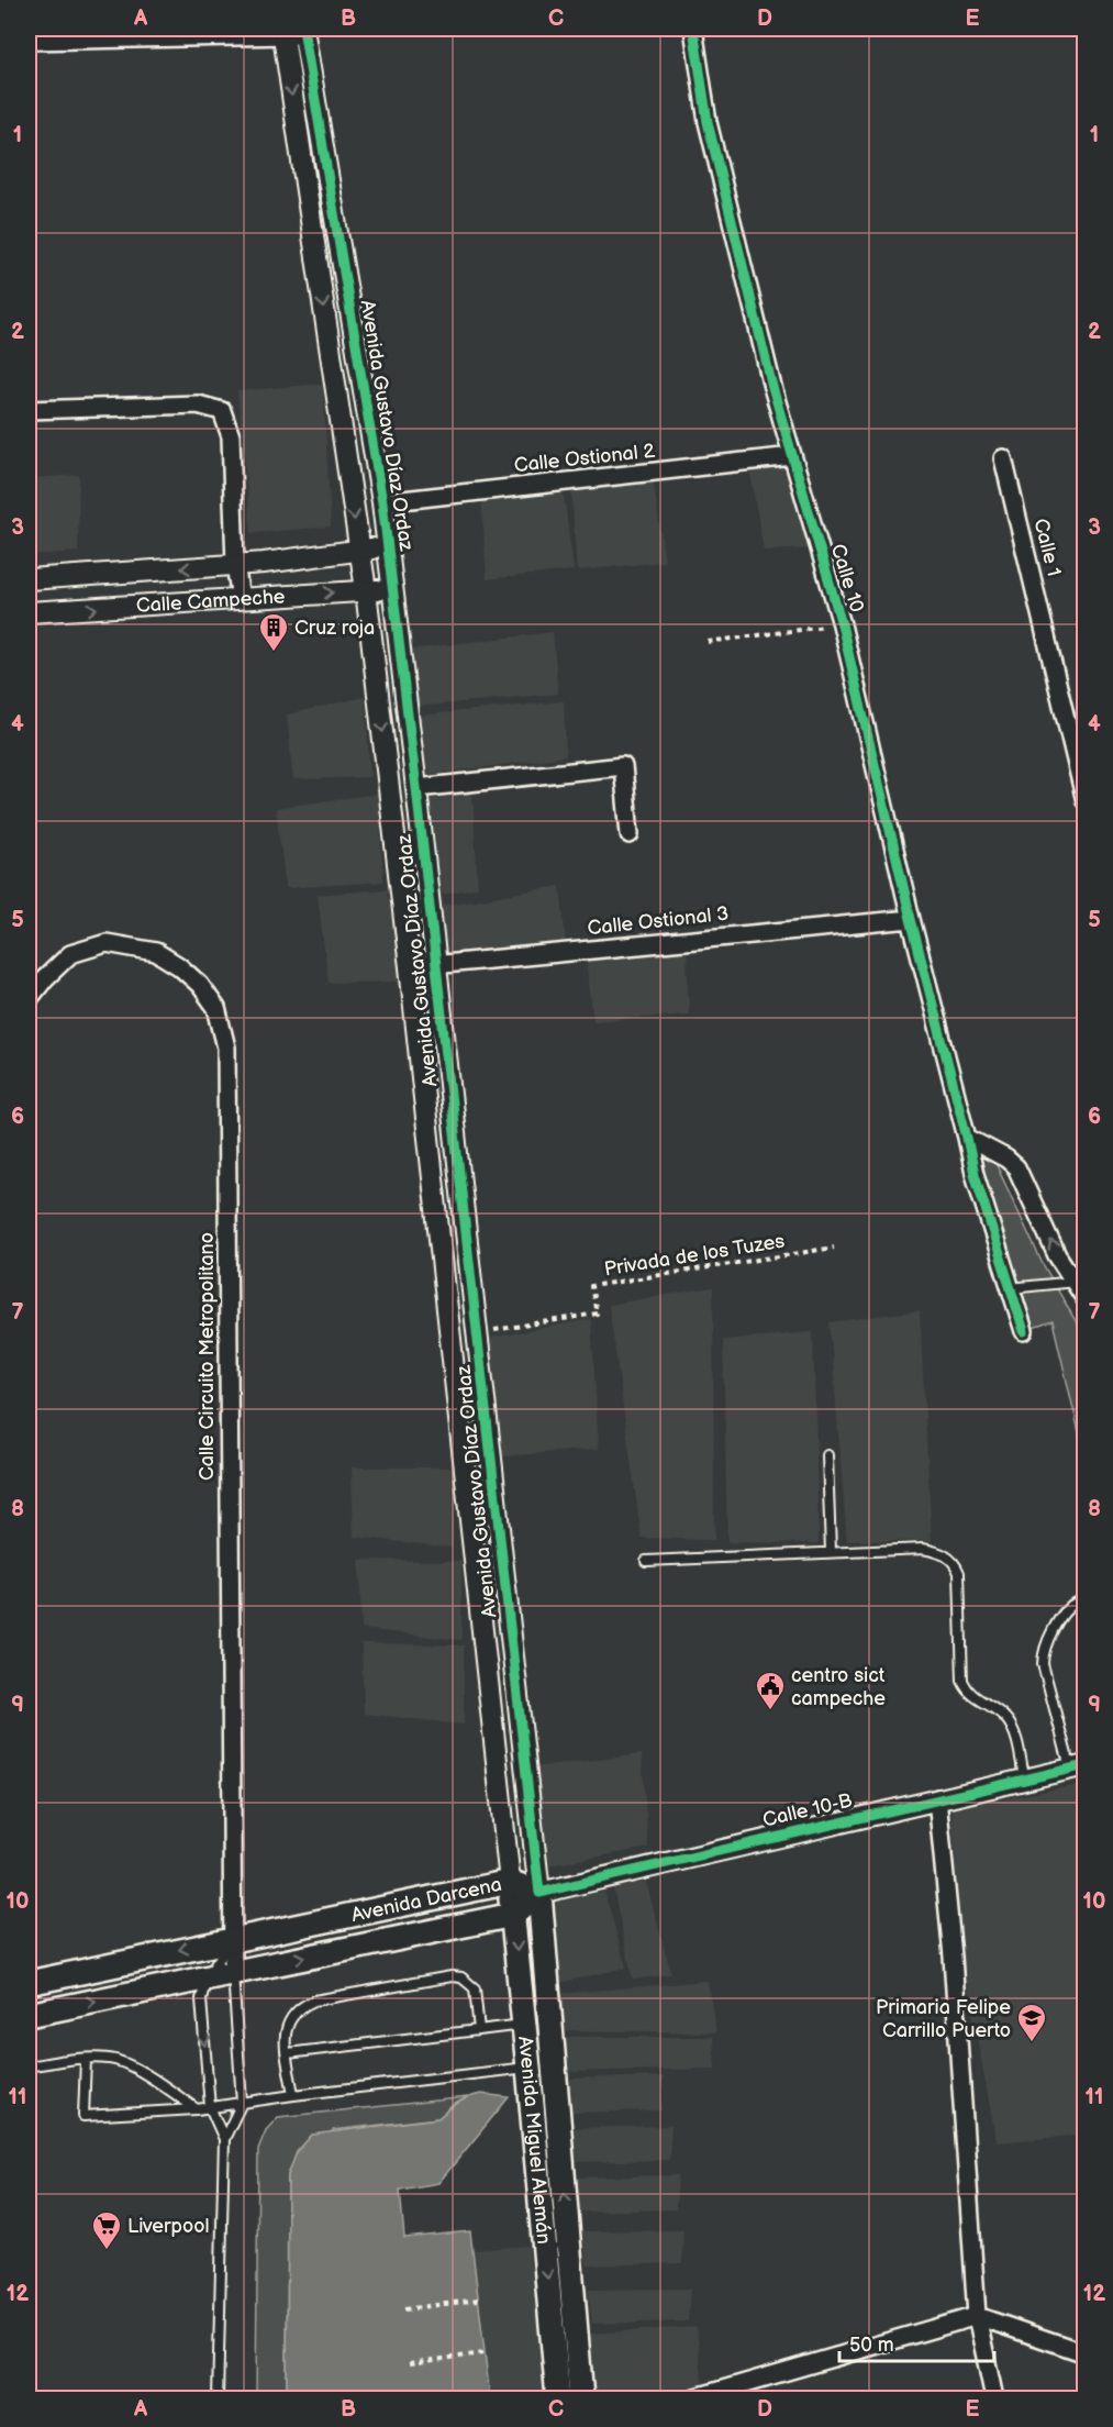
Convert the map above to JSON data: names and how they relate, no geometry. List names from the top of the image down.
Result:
{
  "streets": {
    "main road": ["Avenida Darcena", "Avenida Miguel Alemán"],
    "street": [
      "Avenida Gustavo Díaz Ordaz",
      "Calle Ostional 2",
      "Calle 1",
      "Calle 10",
      "Calle Campeche",
      "Calle Ostional 3",
      "Calle Circuito Metropolitano",
      "Calle 10-B"
    ],
    "path": ["Privada de los Tuzes"]
  },
  "crossings": [
    ["Avenida Gustavo Díaz Ordaz", "Calle Ostional 2"],
    ["Avenida Gustavo Díaz Ordaz", "Calle Campeche"],
    ["Avenida Gustavo Díaz Ordaz", "Calle Ostional 3"],
    ["Avenida Gustavo Díaz Ordaz", "Privada de los Tuzes"],
    ["Avenida Gustavo Díaz Ordaz", "Calle 10-B"],
    ["Avenida Gustavo Díaz Ordaz", "Avenida Darcena"],
    ["Avenida Gustavo Díaz Ordaz", "Avenida Miguel Alemán"],
    ["Calle Ostional 2", "Calle 10"],
    ["Calle 10", "Calle Ostional 3"],
    ["Calle Circuito Metropolitano", "Avenida Darcena"],
    ["Calle 10-B", "Avenida Darcena"],
    ["Calle 10-B", "Avenida Miguel Alemán"],
    ["Avenida Darcena", "Avenida Miguel Alemán"]
  ],
  "places": {
    "building": ["Cruz roja"],
    "public building": ["centro sict campeche"],
    "school or university": ["Primaria Felipe Carrillo Puerto"],
    "supermarket": ["Liverpool"]
  },
  "scale_bar": "50 m",
  "grid": {
    "columns": [
      "A",
      "B",
      "C",
      "D",
      "E"
    ],
    "rows": [
      "1",
      "2",
      "3",
      "4",
      "5",
      "6",
      "7",
      "8",
      "9",
      "10",
      "11",
      "12"
    ]
  }
}
